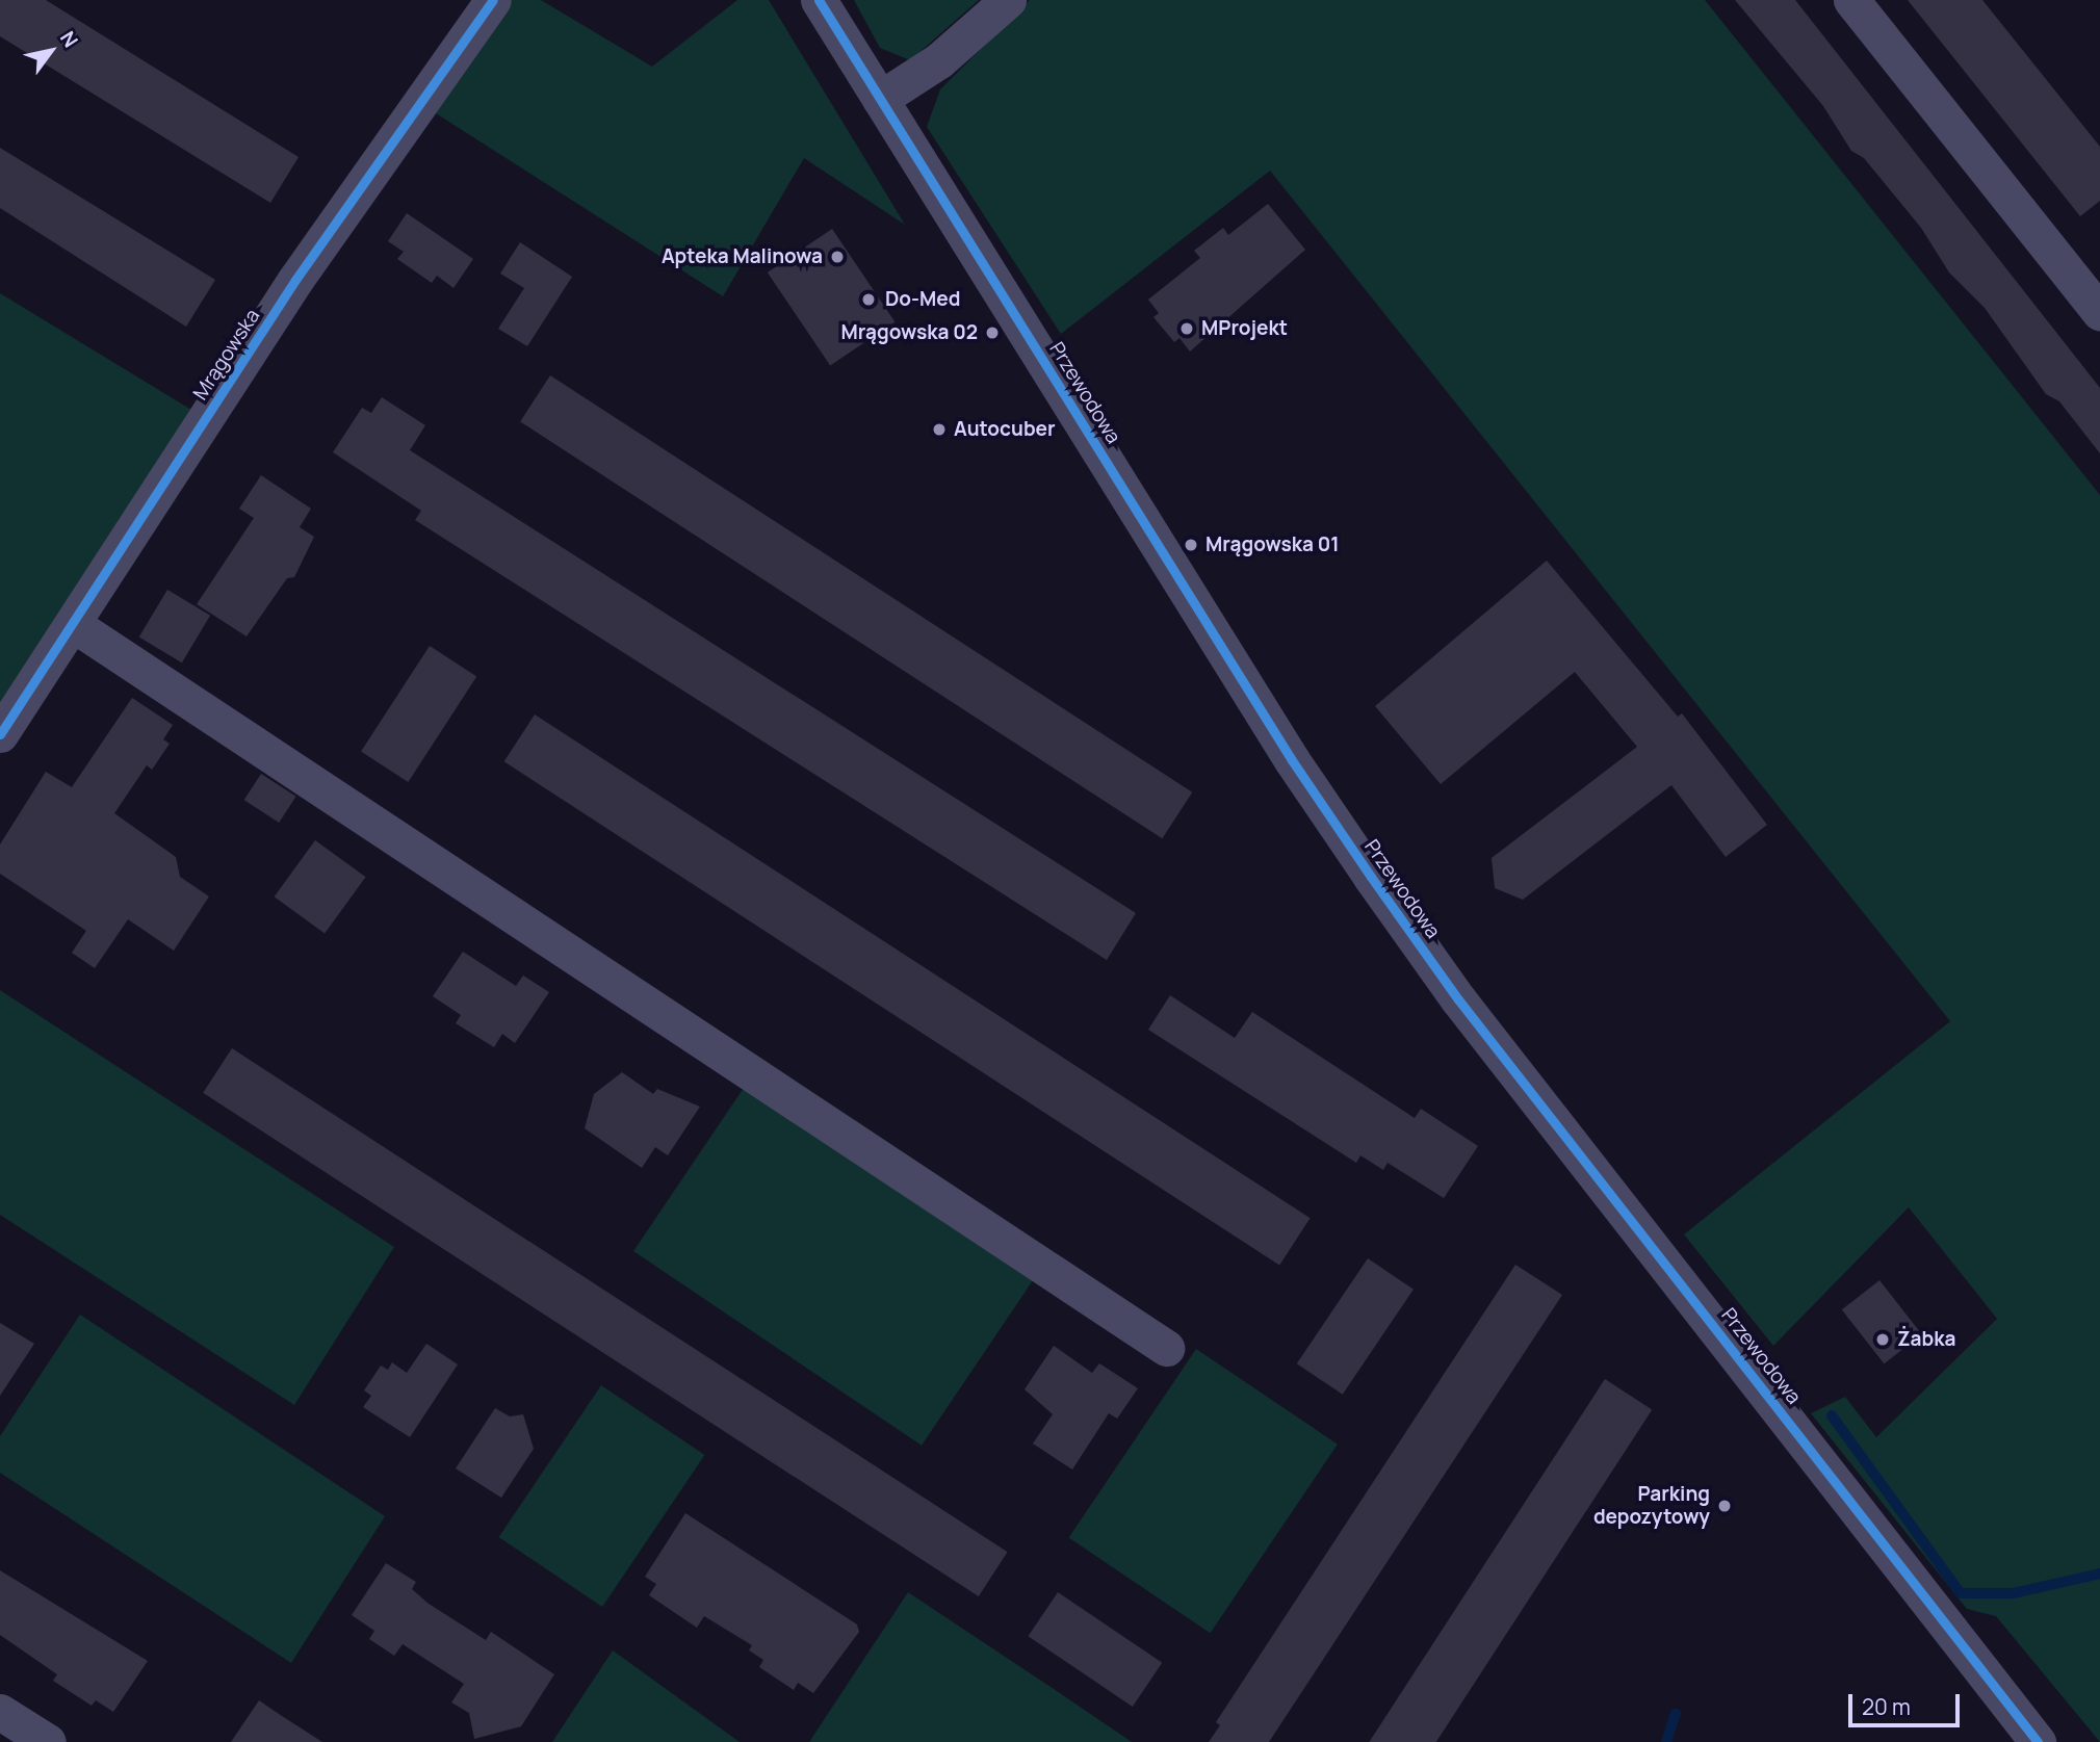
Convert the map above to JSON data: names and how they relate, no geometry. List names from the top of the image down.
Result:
{
  "streets": {
    "street": ["Mrągowska", "Przewodowa"]
  },
  "places": [
    "Apteka Malinowa",
    "Do-Med",
    "MProjekt",
    "Mrągowska 02",
    "Autocuber",
    "Mrągowska 01",
    "Żabka",
    "Parking depozytowy"
  ],
  "scale_bar": "20 m",
  "north": "top right"
}
